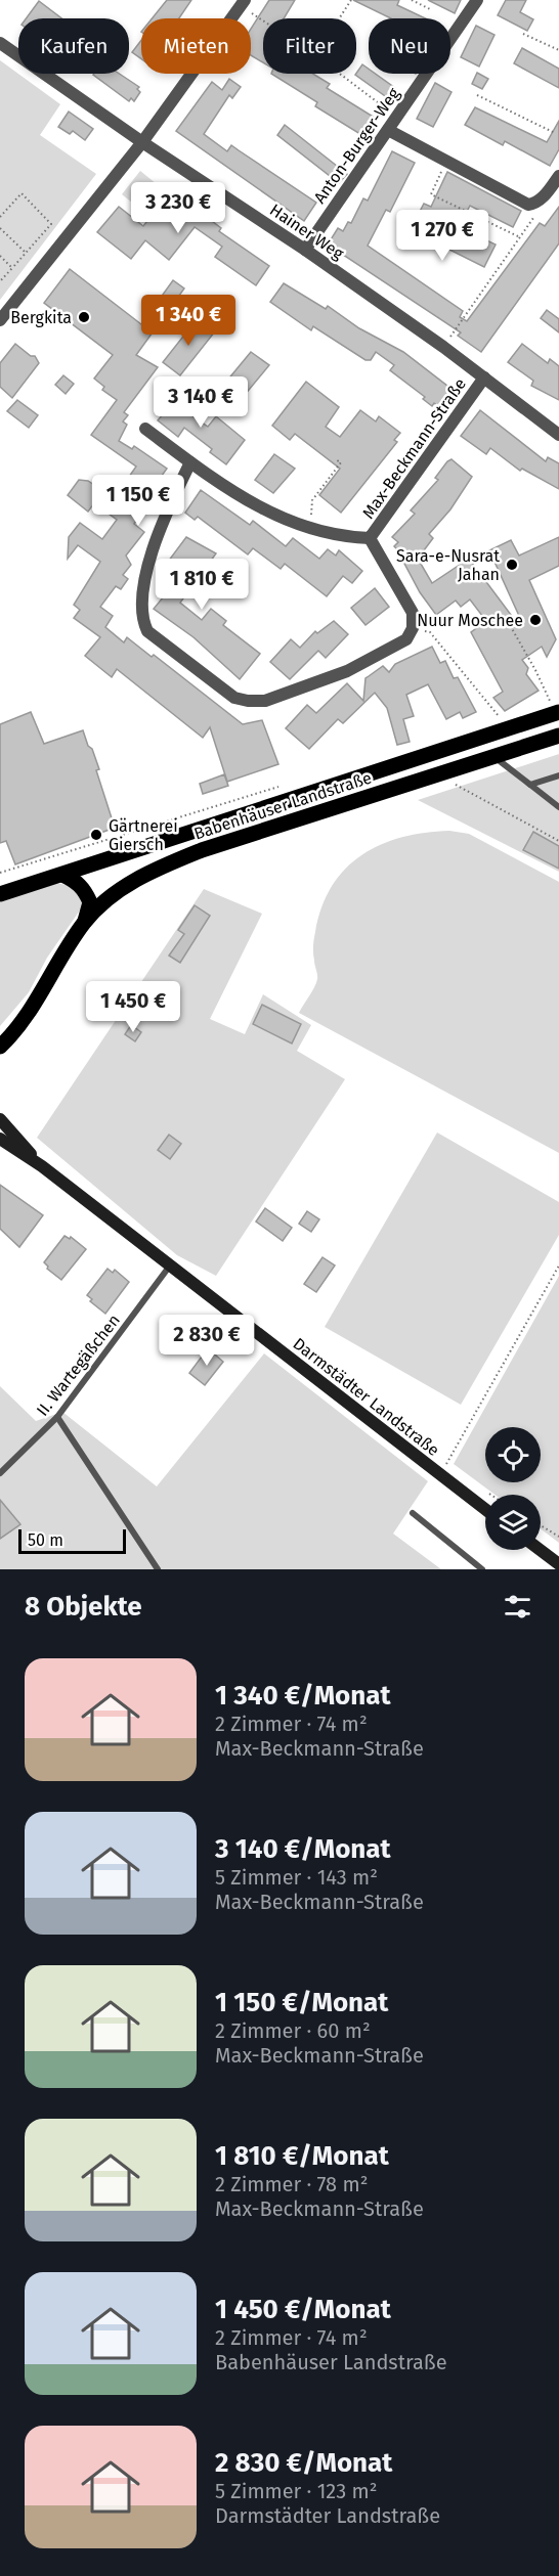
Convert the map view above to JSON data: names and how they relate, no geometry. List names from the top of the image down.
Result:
{
  "streets": {
    "main road": ["Babenhäuser Landstraße", "Darmstädter Landstraße"],
    "street": ["Anton-Burger-Weg", "Hainer Weg", "Max-Beckmann-Straße"],
    "lane": ["II. Wartegäßchen"]
  },
  "crossings": [
    ["Anton-Burger-Weg", "Hainer Weg"],
    ["Hainer Weg", "Max-Beckmann-Straße"],
    ["II. Wartegäßchen", "Darmstädter Landstraße"]
  ],
  "places": [
    "Bergkita",
    "Sara-e-Nusrat Jahan",
    "Nuur Moschee",
    "Gärtnerei Giersch"
  ],
  "scale_bar": "50 m",
  "page": {
    "chip": [
      "Kaufen",
      "Mieten",
      "Filter",
      "Neu"
    ],
    "price": [
      "3 230 €",
      "1 270 €",
      "1 340 €",
      "3 140 €",
      "1 150 €",
      "1 810 €",
      "1 450 €",
      "2 830 €"
    ],
    "scale": "50 m",
    "heading": "8 Objekte",
    "list": [
      {
        "name": "1 340 €/Monat",
        "note": "2 Zimmer · 74 m² · Max-Beckmann-Straße"
      },
      {
        "name": "3 140 €/Monat",
        "note": "5 Zimmer · 143 m² · Max-Beckmann-Straße"
      },
      {
        "name": "1 150 €/Monat",
        "note": "2 Zimmer · 60 m² · Max-Beckmann-Straße"
      },
      {
        "name": "1 810 €/Monat",
        "note": "2 Zimmer · 78 m² · Max-Beckmann-Straße"
      },
      {
        "name": "1 450 €/Monat",
        "note": "2 Zimmer · 74 m² · Babenhäuser Landstraße"
      },
      {
        "name": "2 830 €/Monat",
        "note": "5 Zimmer · 123 m² · Darmstädter Landstraße"
      }
    ]
  }
}
